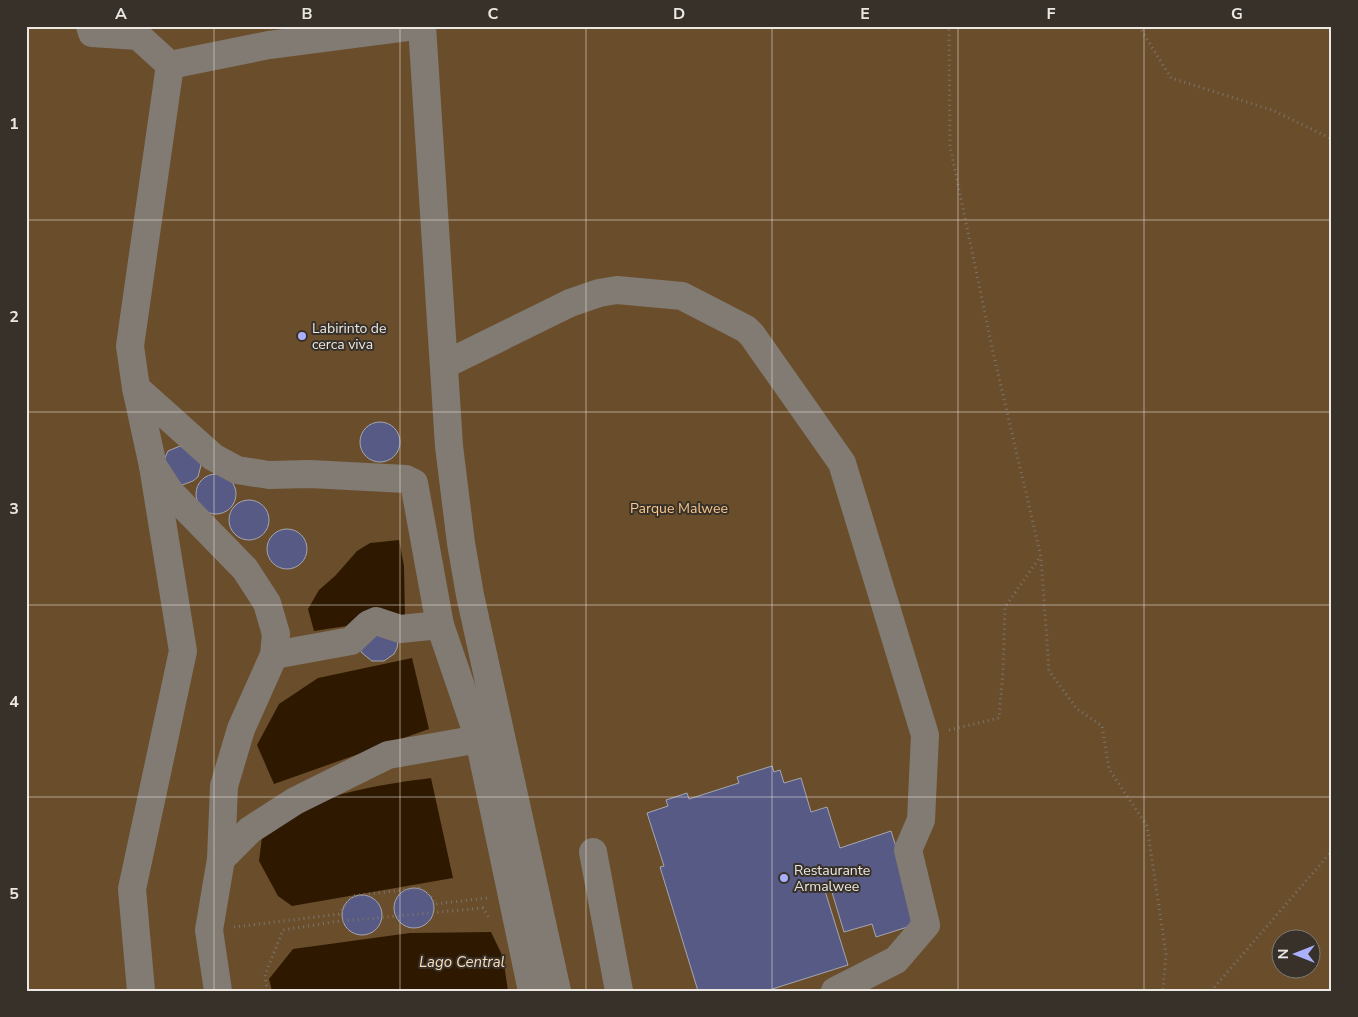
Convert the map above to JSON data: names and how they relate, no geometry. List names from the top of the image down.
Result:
{
  "water": ["Lago Central"],
  "parks": ["Parque Malwee"],
  "places": ["Labirinto de cerca viva", "Restaurante Armalwee"],
  "north": "left",
  "grid": {
    "columns": [
      "A",
      "B",
      "C",
      "D",
      "E",
      "F",
      "G"
    ],
    "rows": [
      "1",
      "2",
      "3",
      "4",
      "5"
    ]
  }
}
